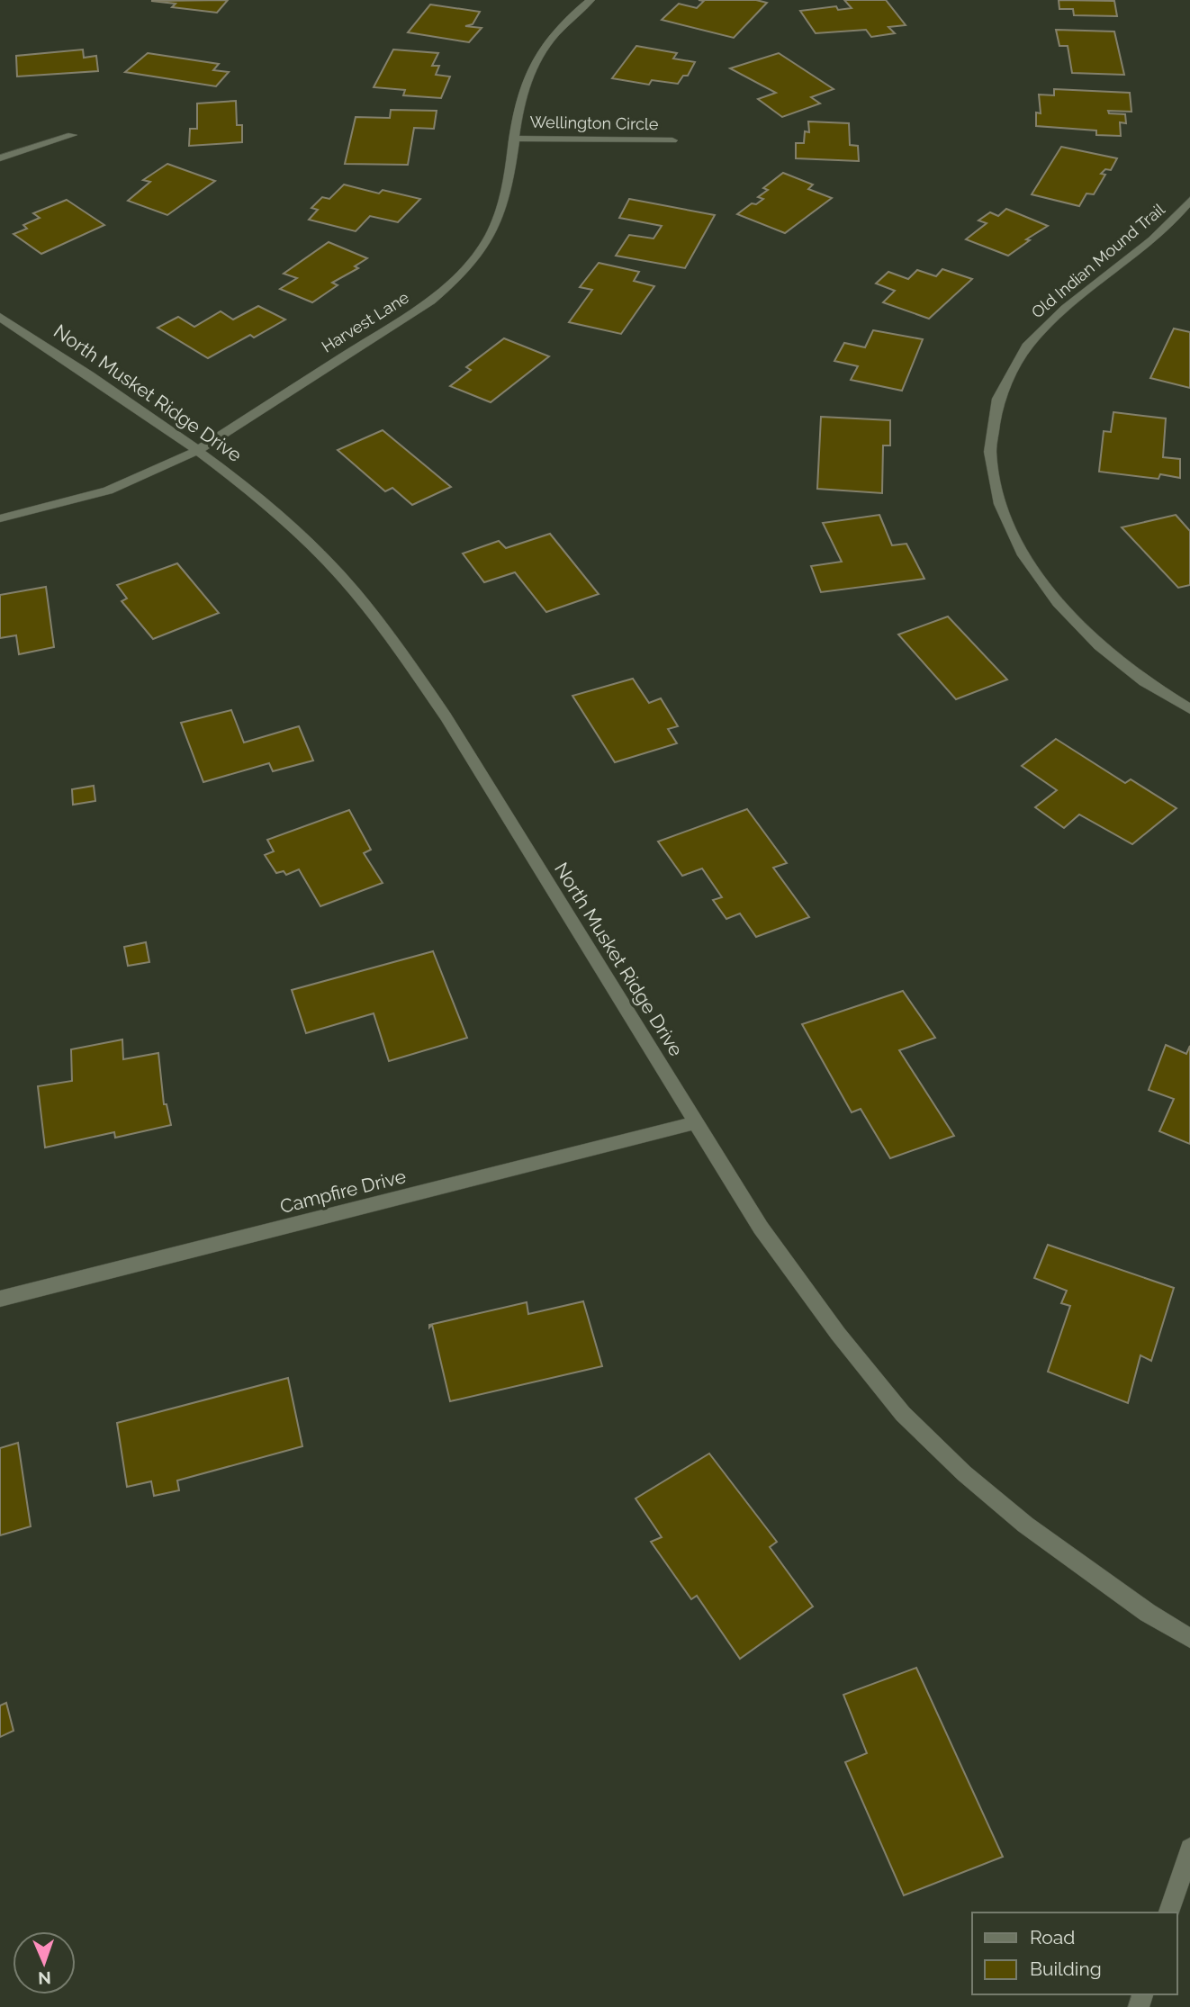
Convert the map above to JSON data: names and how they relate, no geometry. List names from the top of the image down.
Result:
{
  "streets": {
    "street": [
      "Wellington Circle",
      "Old Indian Mound Trail",
      "Harvest Lane",
      "North Musket Ridge Drive",
      "Campfire Drive"
    ]
  },
  "crossings": [
    ["Wellington Circle", "Harvest Lane"],
    ["Harvest Lane", "North Musket Ridge Drive"],
    ["North Musket Ridge Drive", "Campfire Drive"]
  ],
  "legend": ["Road", "Building"],
  "north": "bottom"
}
